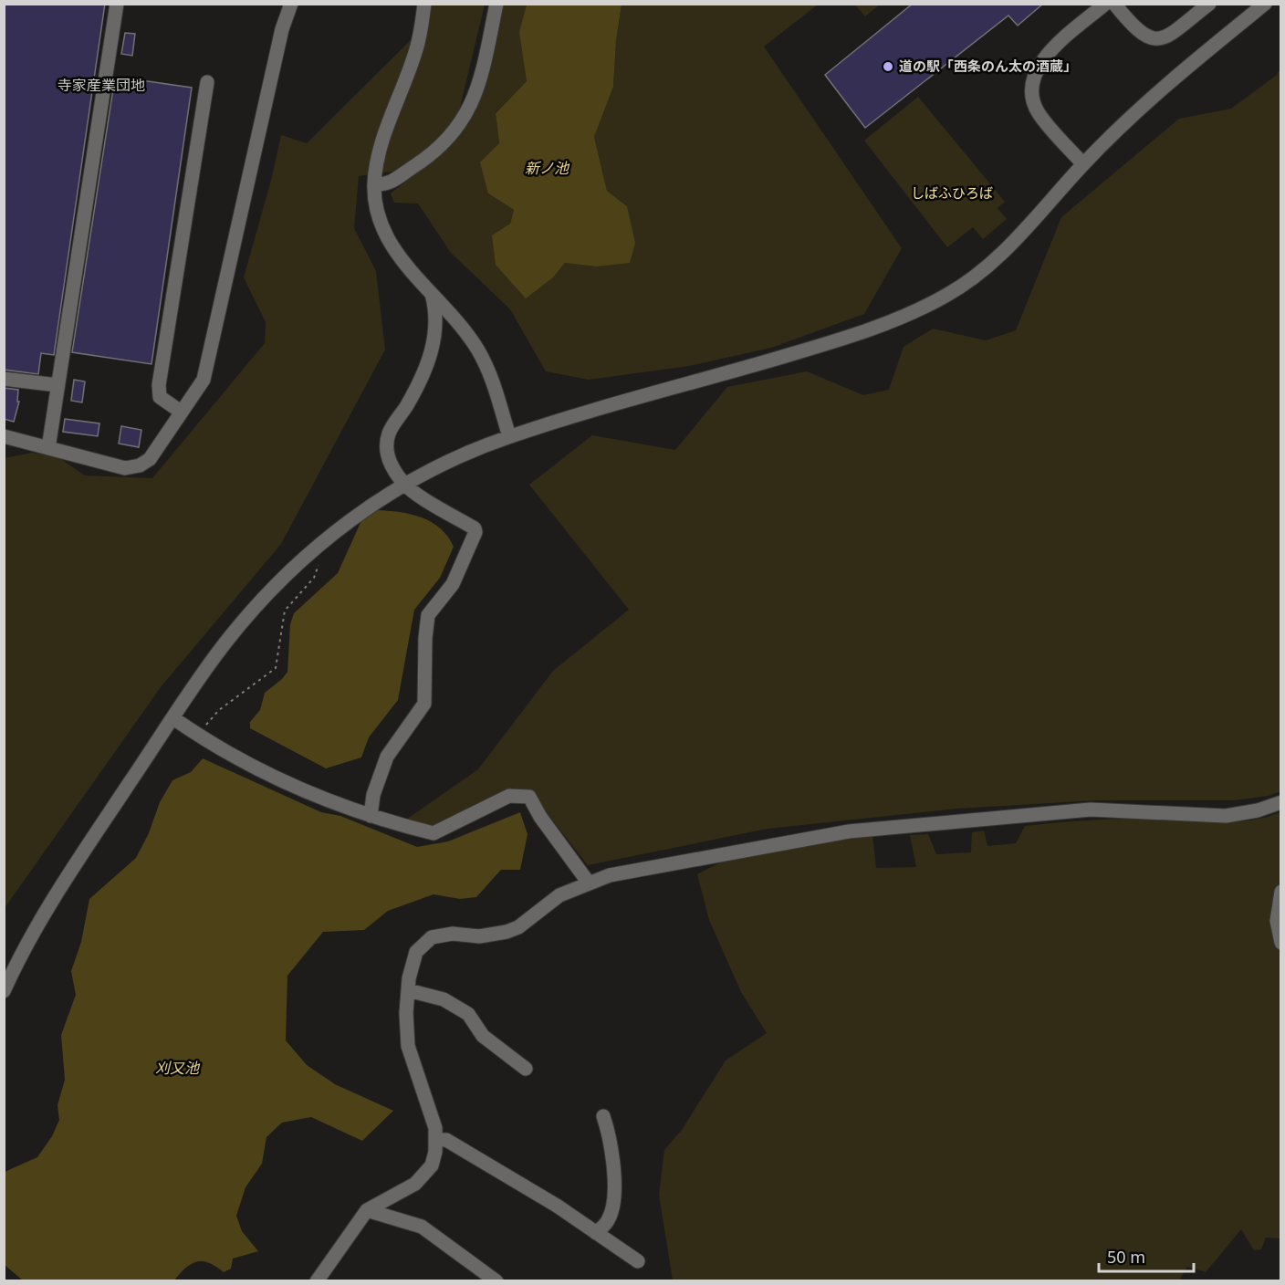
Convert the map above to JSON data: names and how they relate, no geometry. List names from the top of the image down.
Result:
{
  "districts": ["寺家産業団地"],
  "water": ["新ノ池", "刈又池"],
  "parks": ["しばふひろば"],
  "places": ["道の駅「西条のん太の酒蔵」"],
  "scale_bar": "50 m"
}
